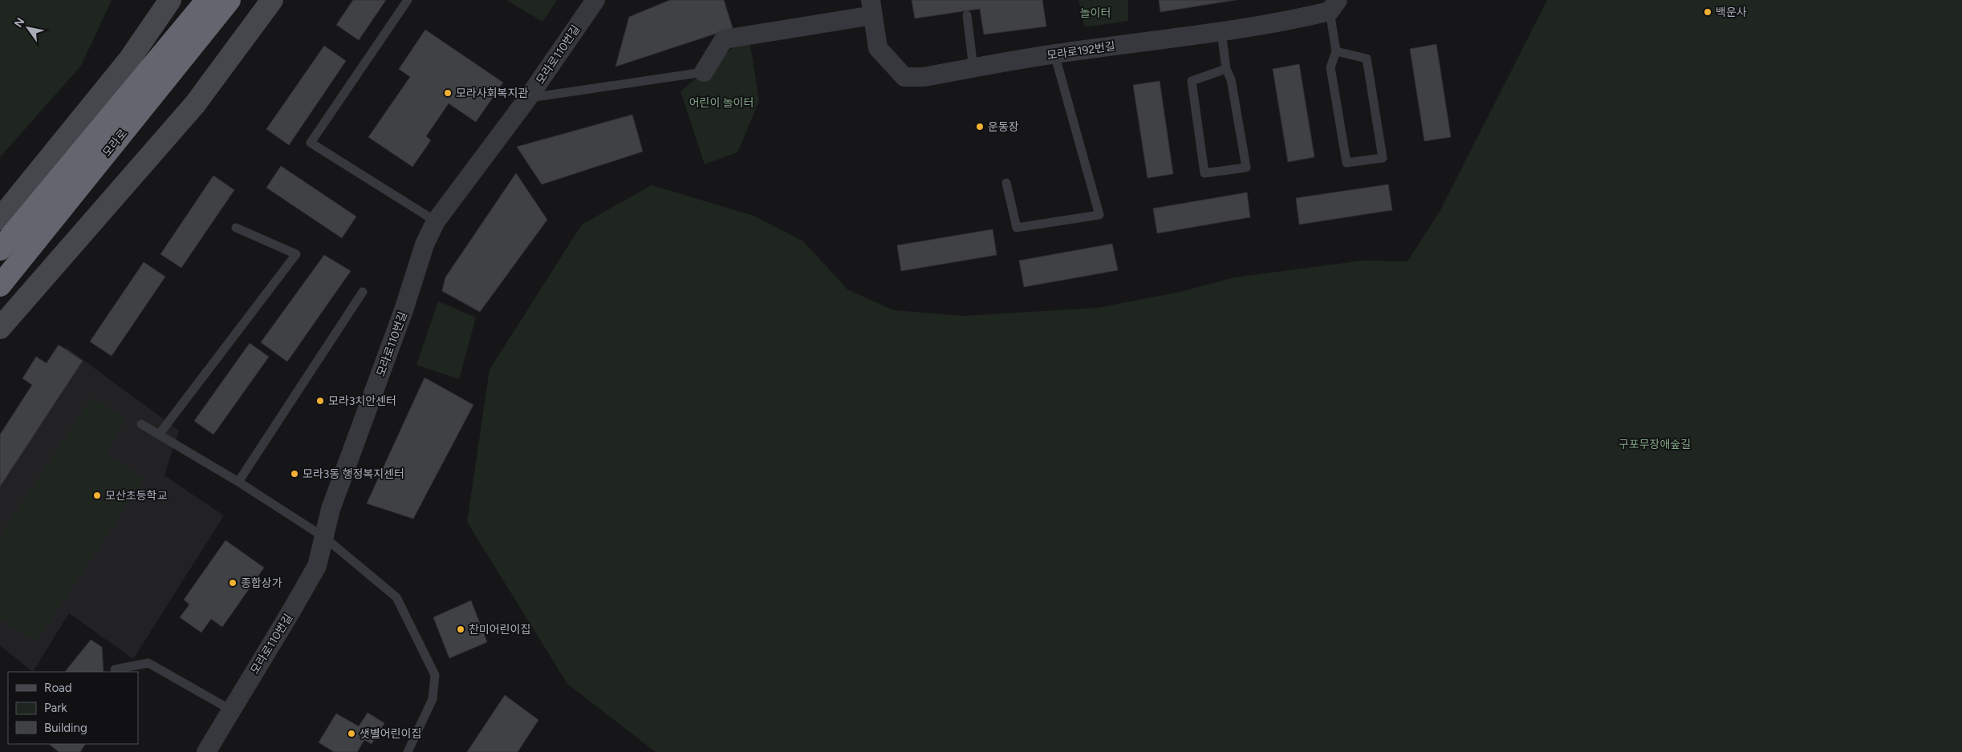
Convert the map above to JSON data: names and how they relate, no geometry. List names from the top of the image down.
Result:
{
  "streets": {
    "highway": ["모라로"],
    "street": ["모라로192번길", "모라로110번길"]
  },
  "parks": ["놀이터", "어린이 놀이터", "구포무장애숲길"],
  "places": [
    "백운사",
    "모라사회복지관",
    "운동장",
    "모라3치안센터",
    "모라3동 행정복지센터",
    "모산초등학교",
    "종합상가",
    "찬미어린이집",
    "샛별어린이집"
  ],
  "legend": ["Road", "Park", "Building"],
  "north": "top left"
}
